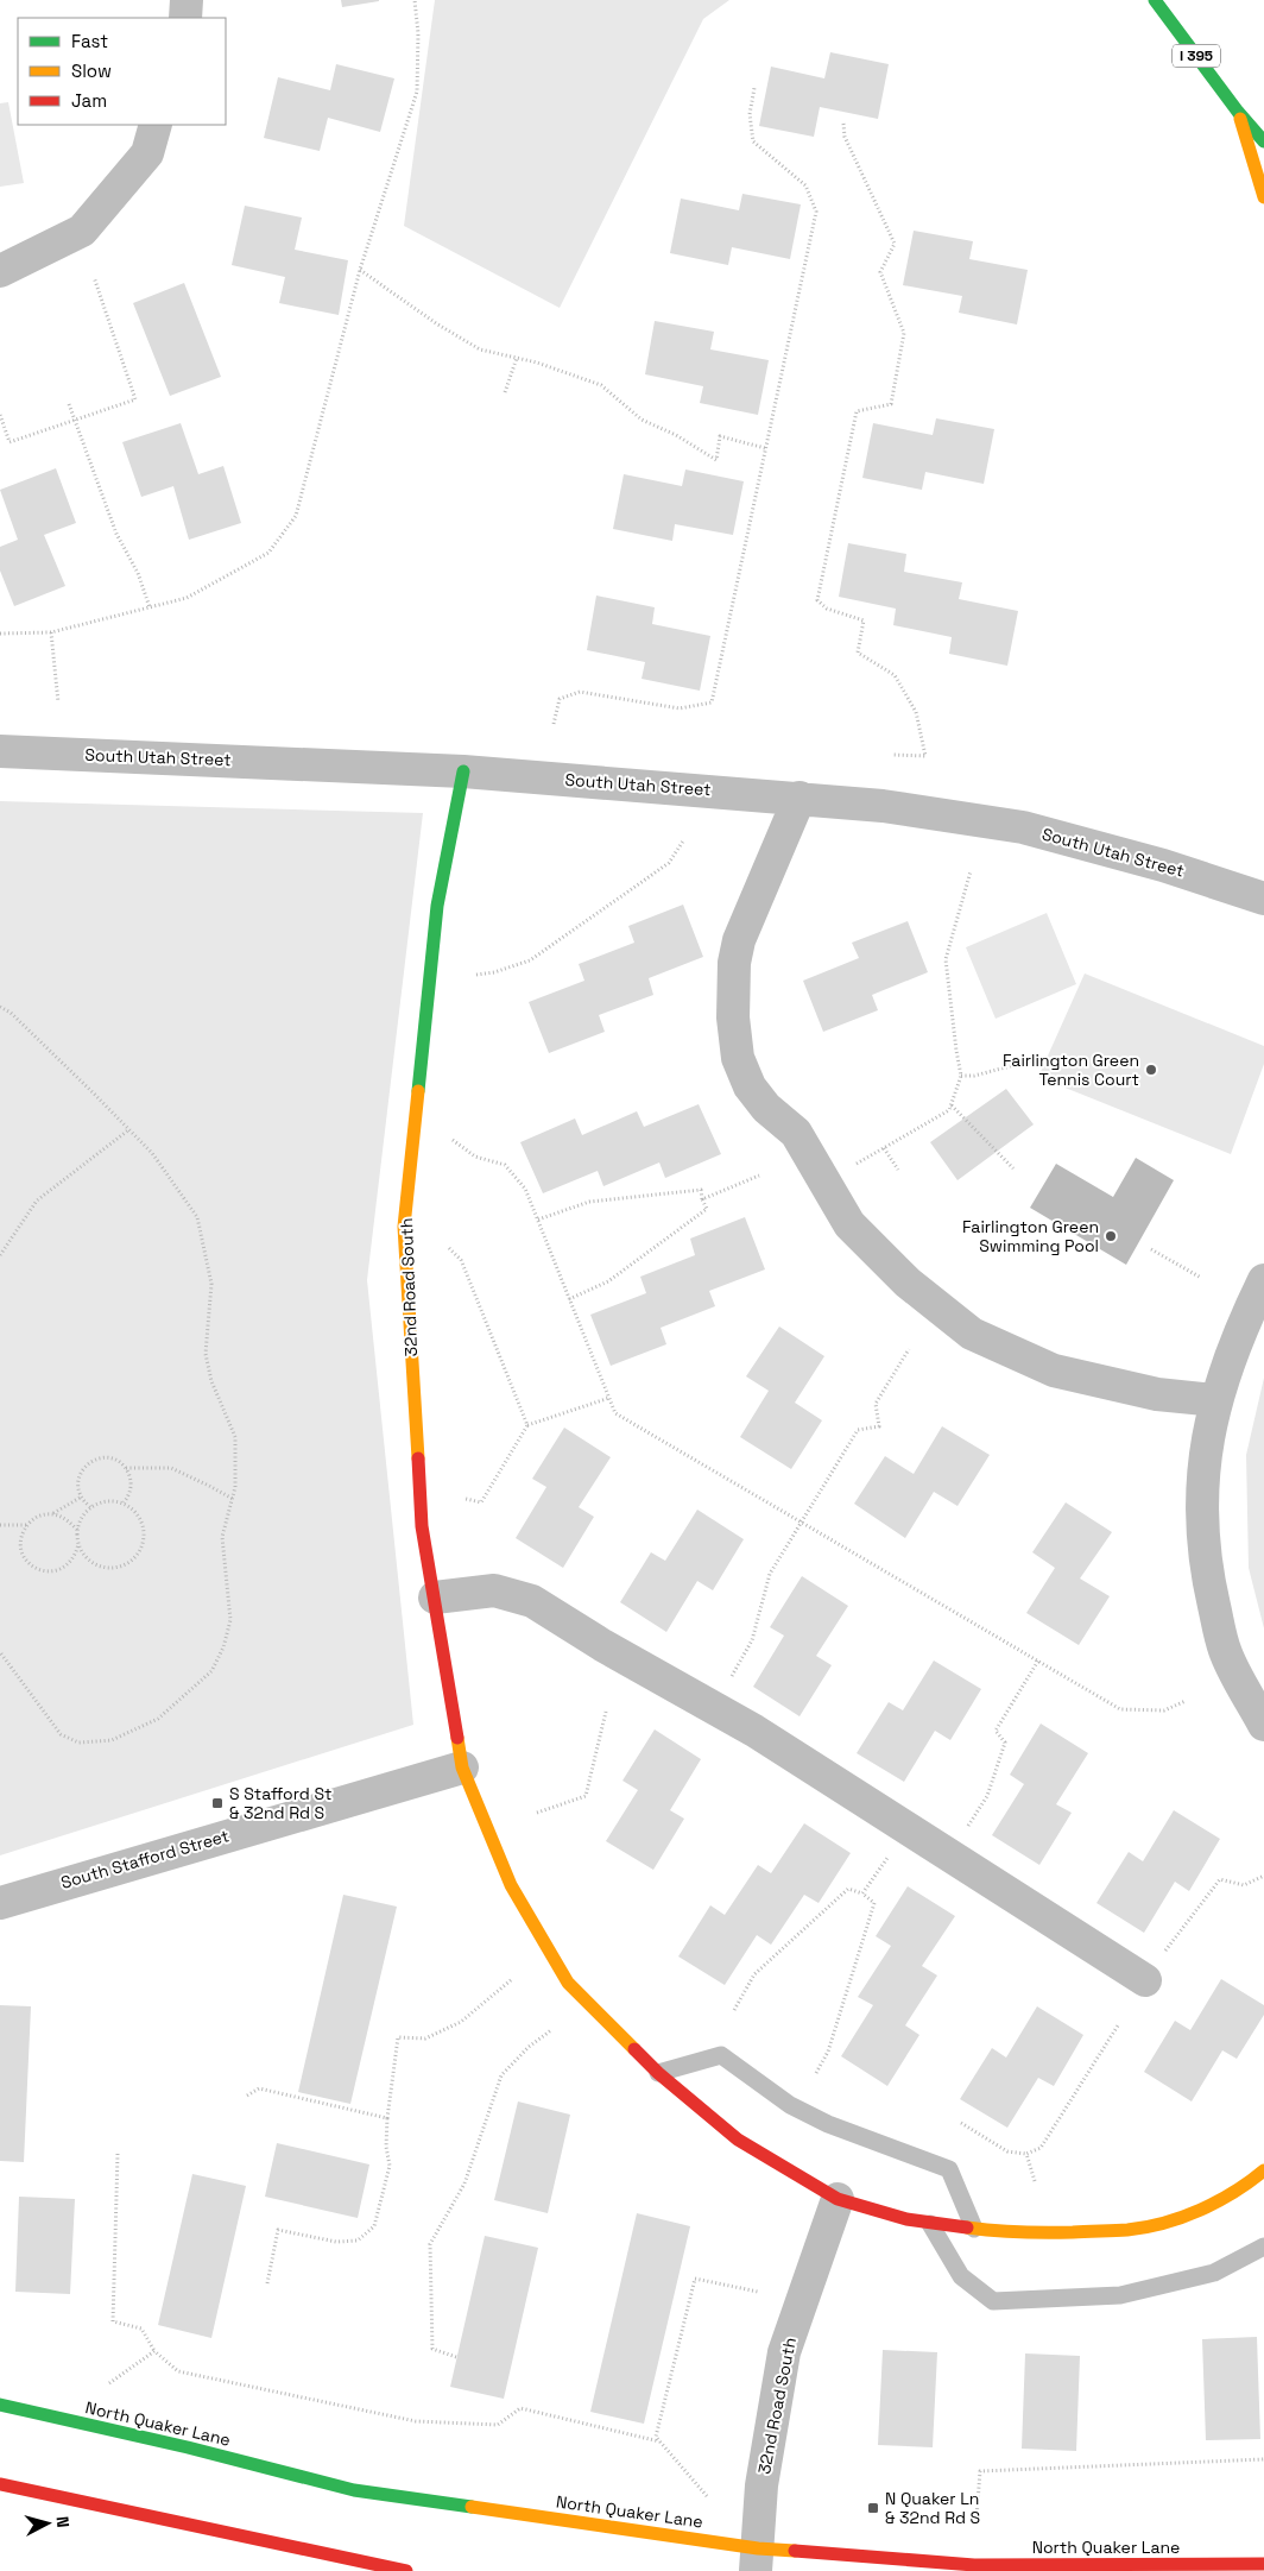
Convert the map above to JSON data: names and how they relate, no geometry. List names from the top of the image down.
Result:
{
  "streets": {
    "main road": ["I 395", "32nd Road South", "North Quaker Lane"],
    "street": ["South Utah Street", "South Stafford Street"]
  },
  "crossings": [
    ["South Utah Street", "32nd Road South"],
    ["32nd Road South", "South Stafford Street"],
    ["32nd Road South", "North Quaker Lane"]
  ],
  "places": {
    "other": ["Fairlington Green Tennis Court", "Fairlington Green Swimming Pool"],
    "transit": ["S Stafford St & 32nd Rd S", "N Quaker Ln & 32nd Rd S"]
  },
  "legend": ["Fast", "Slow", "Jam"],
  "north": "right"
}
